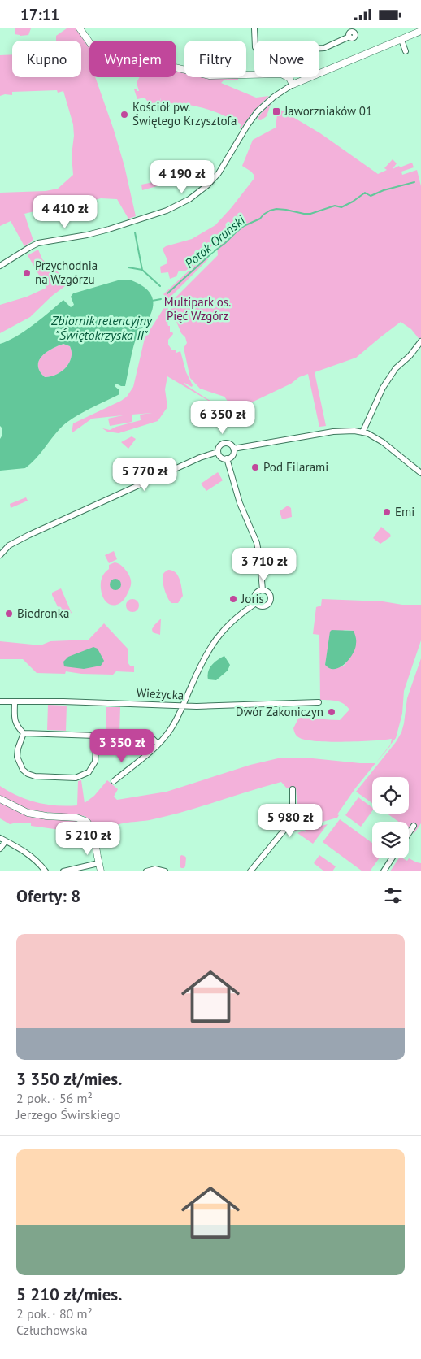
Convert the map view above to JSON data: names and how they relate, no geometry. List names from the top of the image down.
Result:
{
  "streets": {
    "street": ["Wieżycka"]
  },
  "water": ["Potok Oruński", "Zbiornik retencyjny \"Świętokrzyska II\""],
  "parks": ["Multipark os. Pięć Wzgórz"],
  "places": {
    "transit": ["Jaworzniaków 01"],
    "other": [
      "Kościół pw. Świętego Krzysztofa",
      "Przychodnia na Wzgórzu",
      "Pod Filarami",
      "Emi",
      "Joris",
      "Biedronka",
      "Dwór Zakoniczyn"
    ]
  },
  "page": {
    "status": "17:11",
    "chip": [
      "Kupno",
      "Wynajem",
      "Filtry",
      "Nowe"
    ],
    "price": [
      "4 190 zł",
      "4 410 zł",
      "6 350 zł",
      "5 770 zł",
      "3 710 zł",
      "3 350 zł",
      "5 980 zł",
      "5 210 zł"
    ],
    "heading": "Oferty: 8",
    "list": [
      {
        "name": "3 350 zł/mies.",
        "note": "2 pok. · 56 m² · Jerzego Świrskiego"
      },
      {
        "name": "5 210 zł/mies.",
        "note": "2 pok. · 80 m² · Człuchowska"
      }
    ]
  }
}
